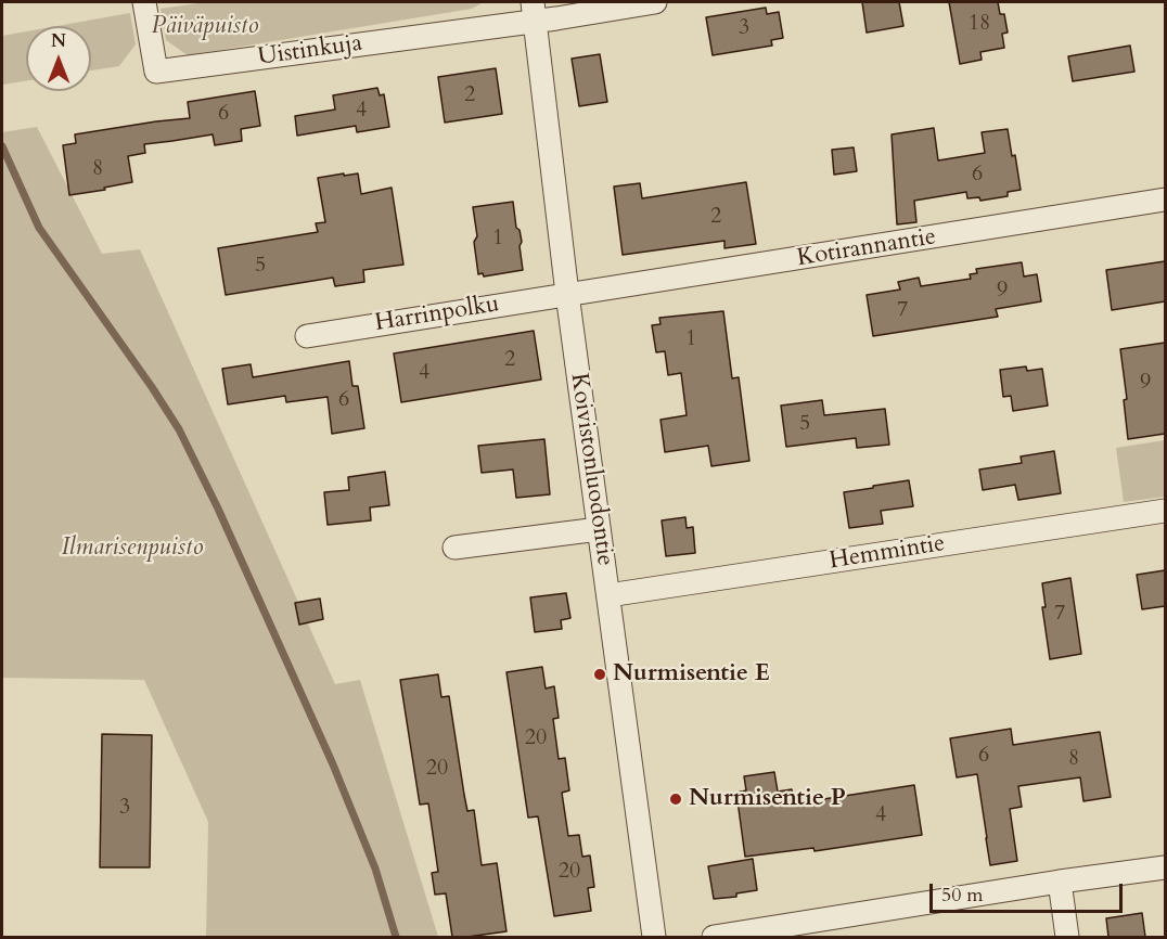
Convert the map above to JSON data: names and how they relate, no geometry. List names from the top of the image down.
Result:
{
  "streets": {
    "street": [
      "Uistinkuja",
      "Kotirannantie",
      "Harrinpolku",
      "Koivistonluodontie",
      "Hemmintie"
    ]
  },
  "crossings": [
    ["Uistinkuja", "Koivistonluodontie"],
    ["Kotirannantie", "Harrinpolku"],
    ["Kotirannantie", "Koivistonluodontie"],
    ["Harrinpolku", "Koivistonluodontie"],
    ["Koivistonluodontie", "Hemmintie"]
  ],
  "parks": ["Päiväpuisto", "Ilmarisenpuisto"],
  "places": ["Nurmisentie E", "Nurmisentie P"],
  "house_numbers": [
    "18",
    "3",
    "2",
    "4",
    "6",
    "8",
    "6",
    "2",
    "1",
    "5",
    "9",
    "7",
    "1",
    "2",
    "4",
    "9",
    "6",
    "5",
    "7",
    "20",
    "6",
    "8",
    "20",
    "3",
    "4",
    "20"
  ],
  "scale_bar": "50 m",
  "north": "top"
}
